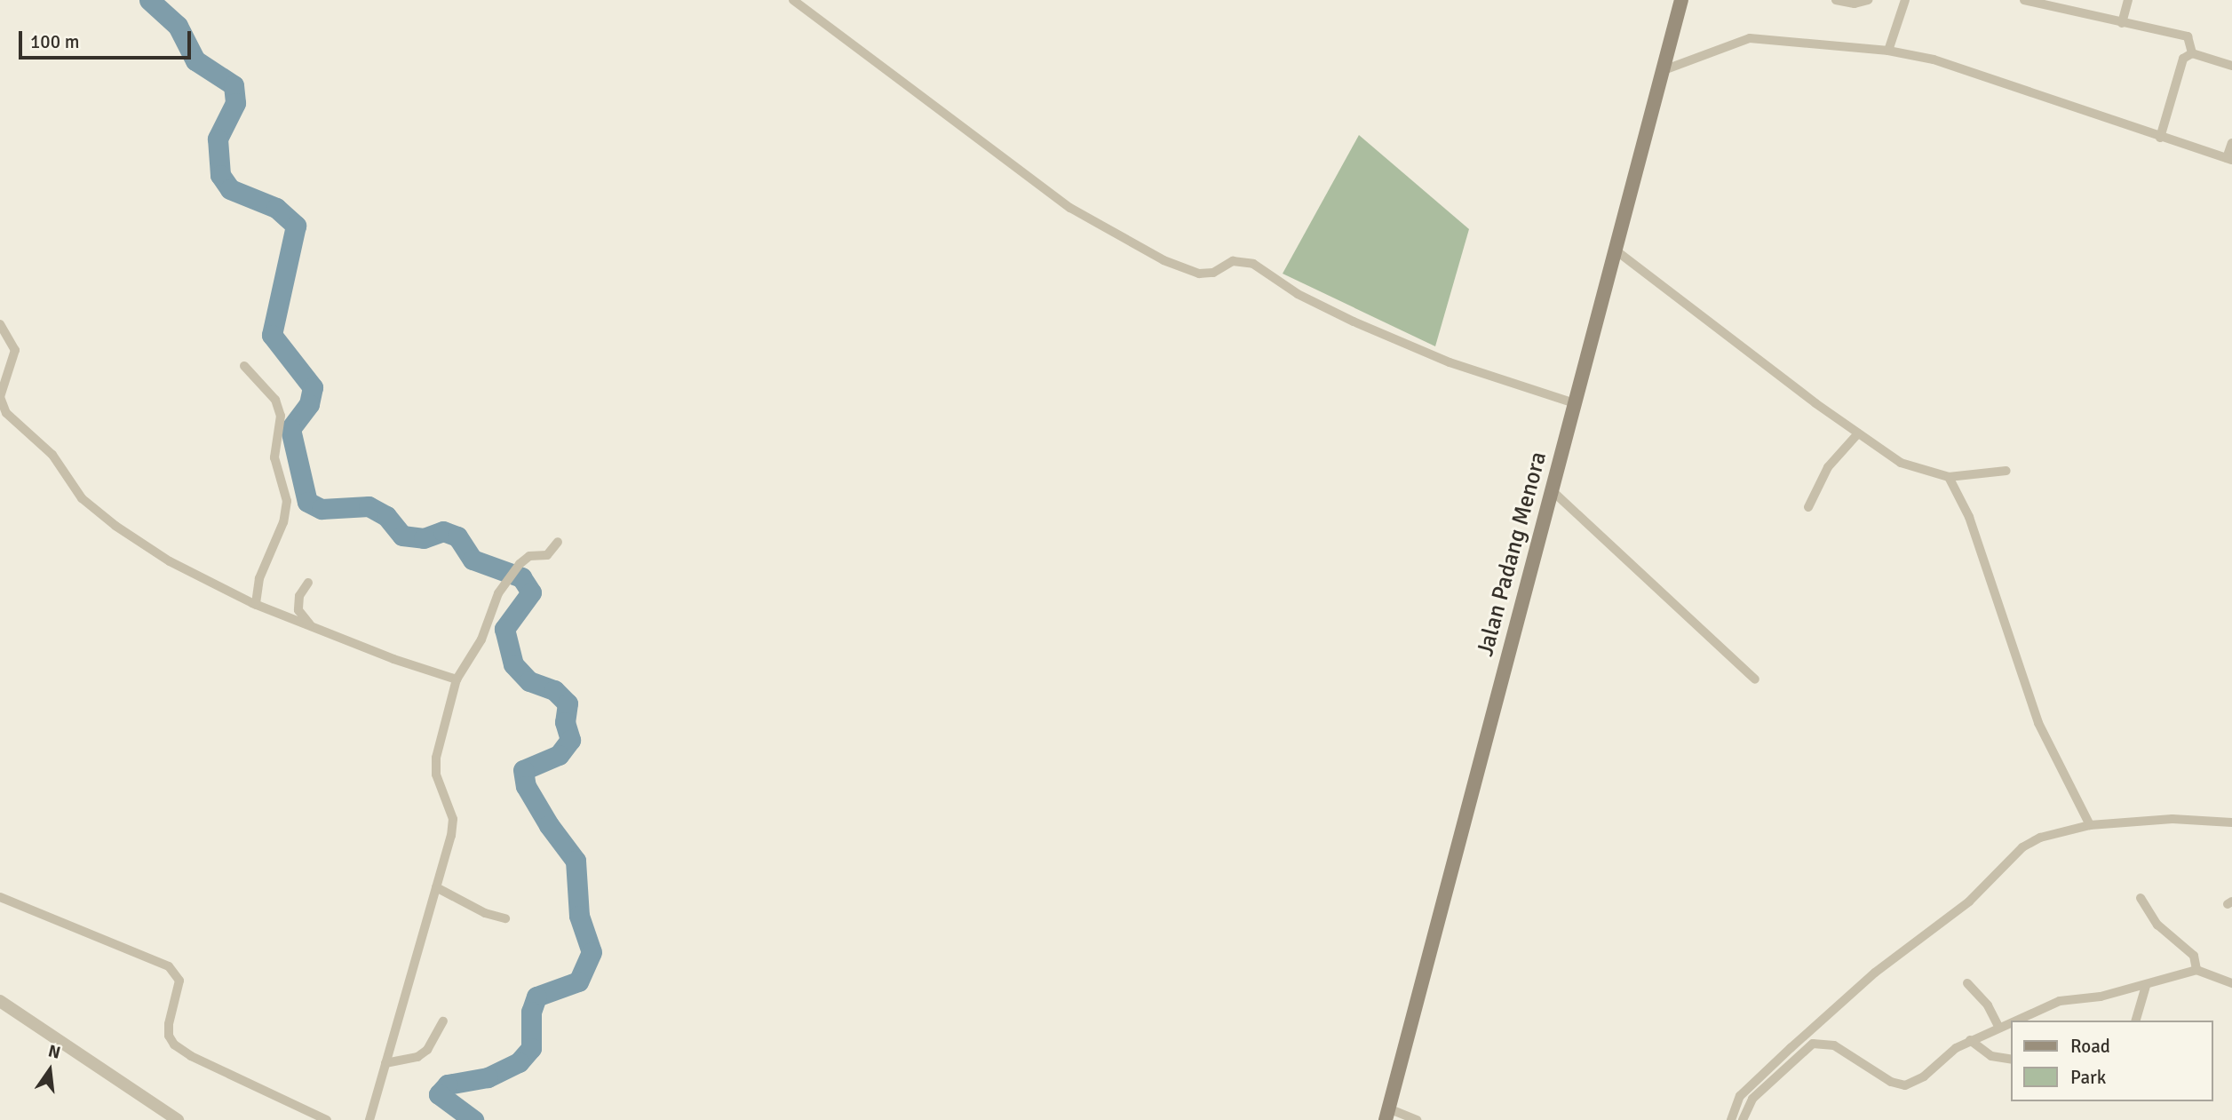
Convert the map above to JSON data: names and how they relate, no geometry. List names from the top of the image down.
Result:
{
  "streets": {
    "main road": ["Jalan Padang Menora"]
  },
  "legend": ["Road", "Park"],
  "scale_bar": "100 m",
  "north": "top"
}
